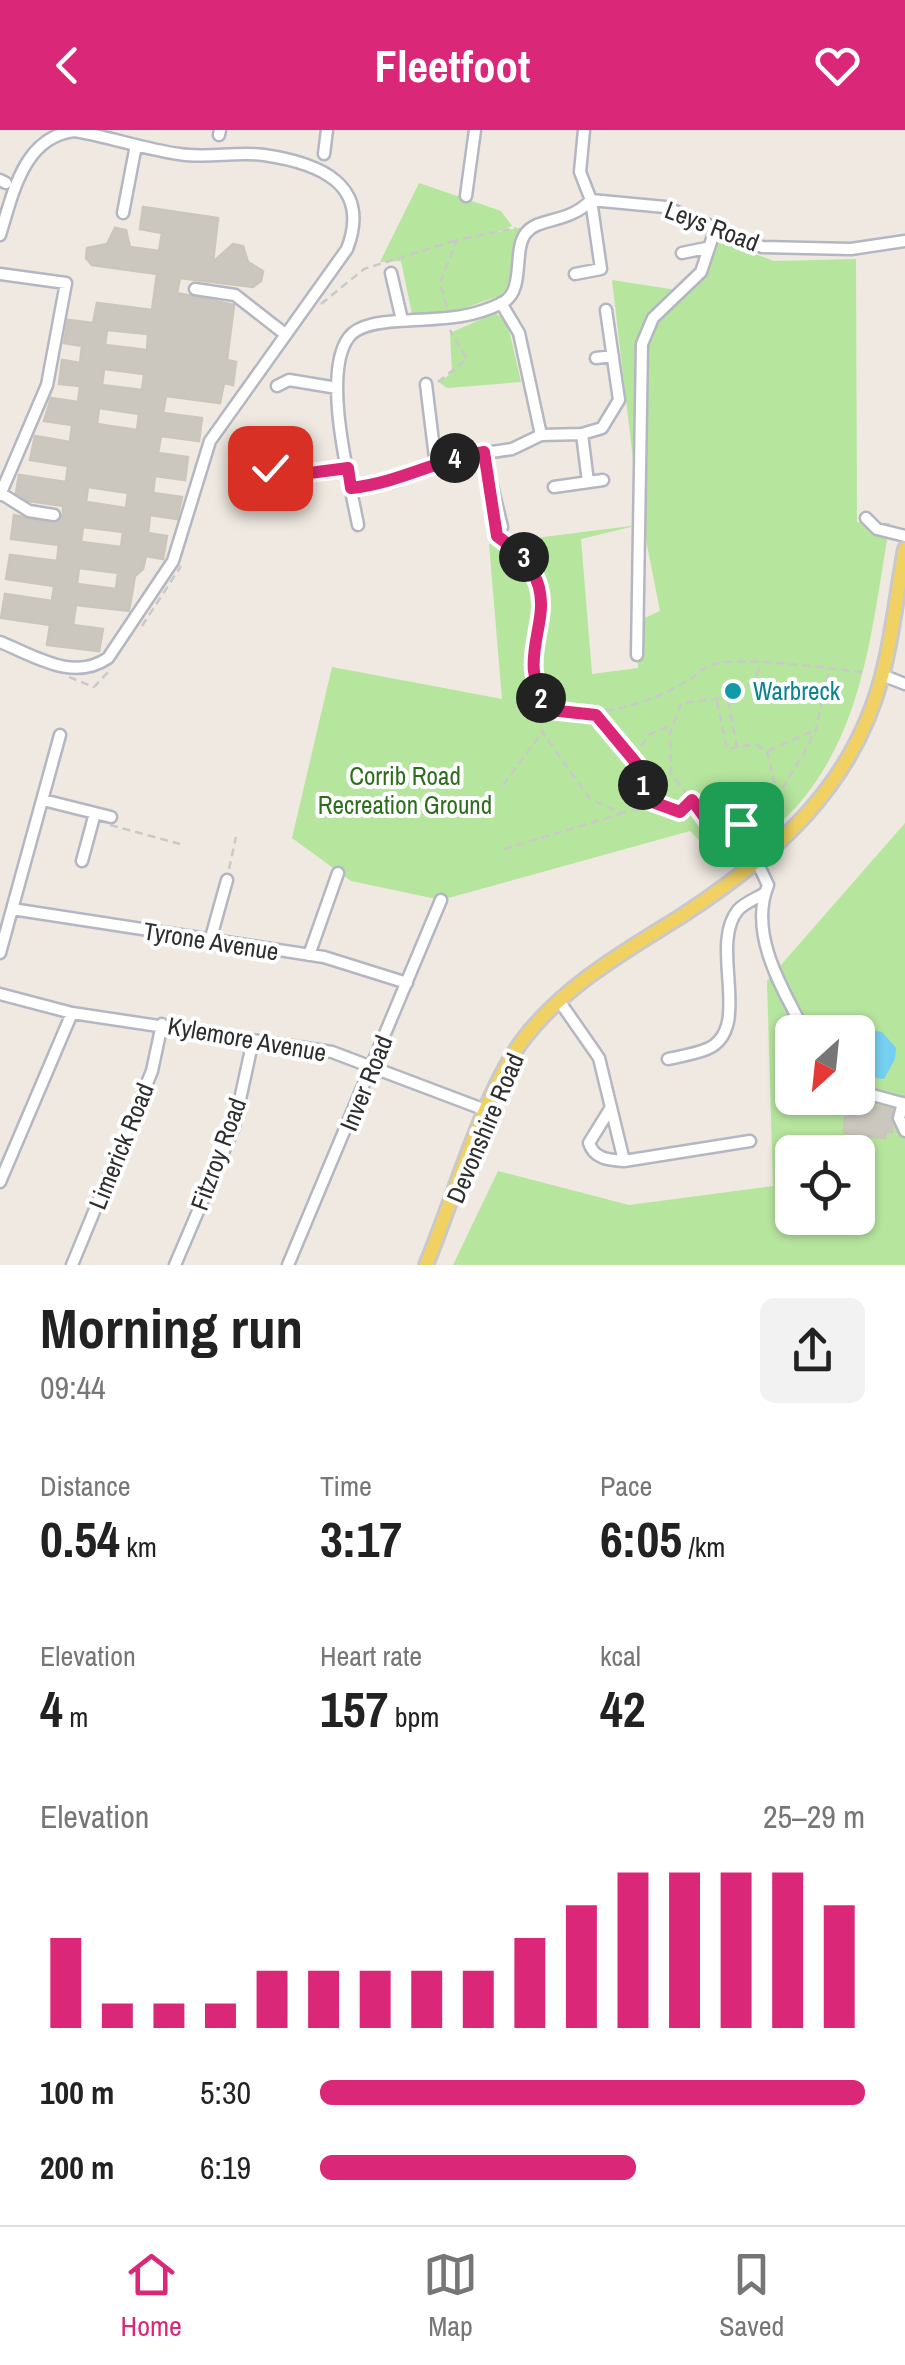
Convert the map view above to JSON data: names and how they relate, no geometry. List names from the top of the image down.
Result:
{
  "streets": {
    "main road": ["Devonshire Road"],
    "street": [
      "Leys Road",
      "Tyrone Avenue",
      "Kylemore Avenue",
      "Inver Road",
      "Limerick Road",
      "Fitzroy Road"
    ]
  },
  "crossings": [
    ["Tyrone Avenue", "Inver Road"],
    ["Kylemore Avenue", "Inver Road"],
    ["Kylemore Avenue", "Devonshire Road"],
    ["Kylemore Avenue", "Limerick Road"],
    ["Kylemore Avenue", "Fitzroy Road"]
  ],
  "parks": ["Corrib Road Recreation Ground"],
  "places": ["Warbreck"],
  "north": "bottom left",
  "page": {
    "header": "Fleetfoot",
    "pins": [
      "4",
      "3",
      "2",
      "1"
    ],
    "heading": ["Morning run", "09:44"],
    "stats": [
      ["Distance", "0.54 km"],
      ["Time", "3:17"],
      ["Pace", "6:05 /km"],
      ["Elevation", "4 m"],
      ["Heart rate", "157 bpm"],
      ["kcal", "42"]
    ],
    "chart": ["Elevation", "25–29 m"],
    "list": [
      {
        "name": "100 m",
        "note": "5:30"
      },
      {
        "name": "200 m",
        "note": "6:19"
      }
    ],
    "tabs": ["Home", "Map", "Saved"]
  }
}
